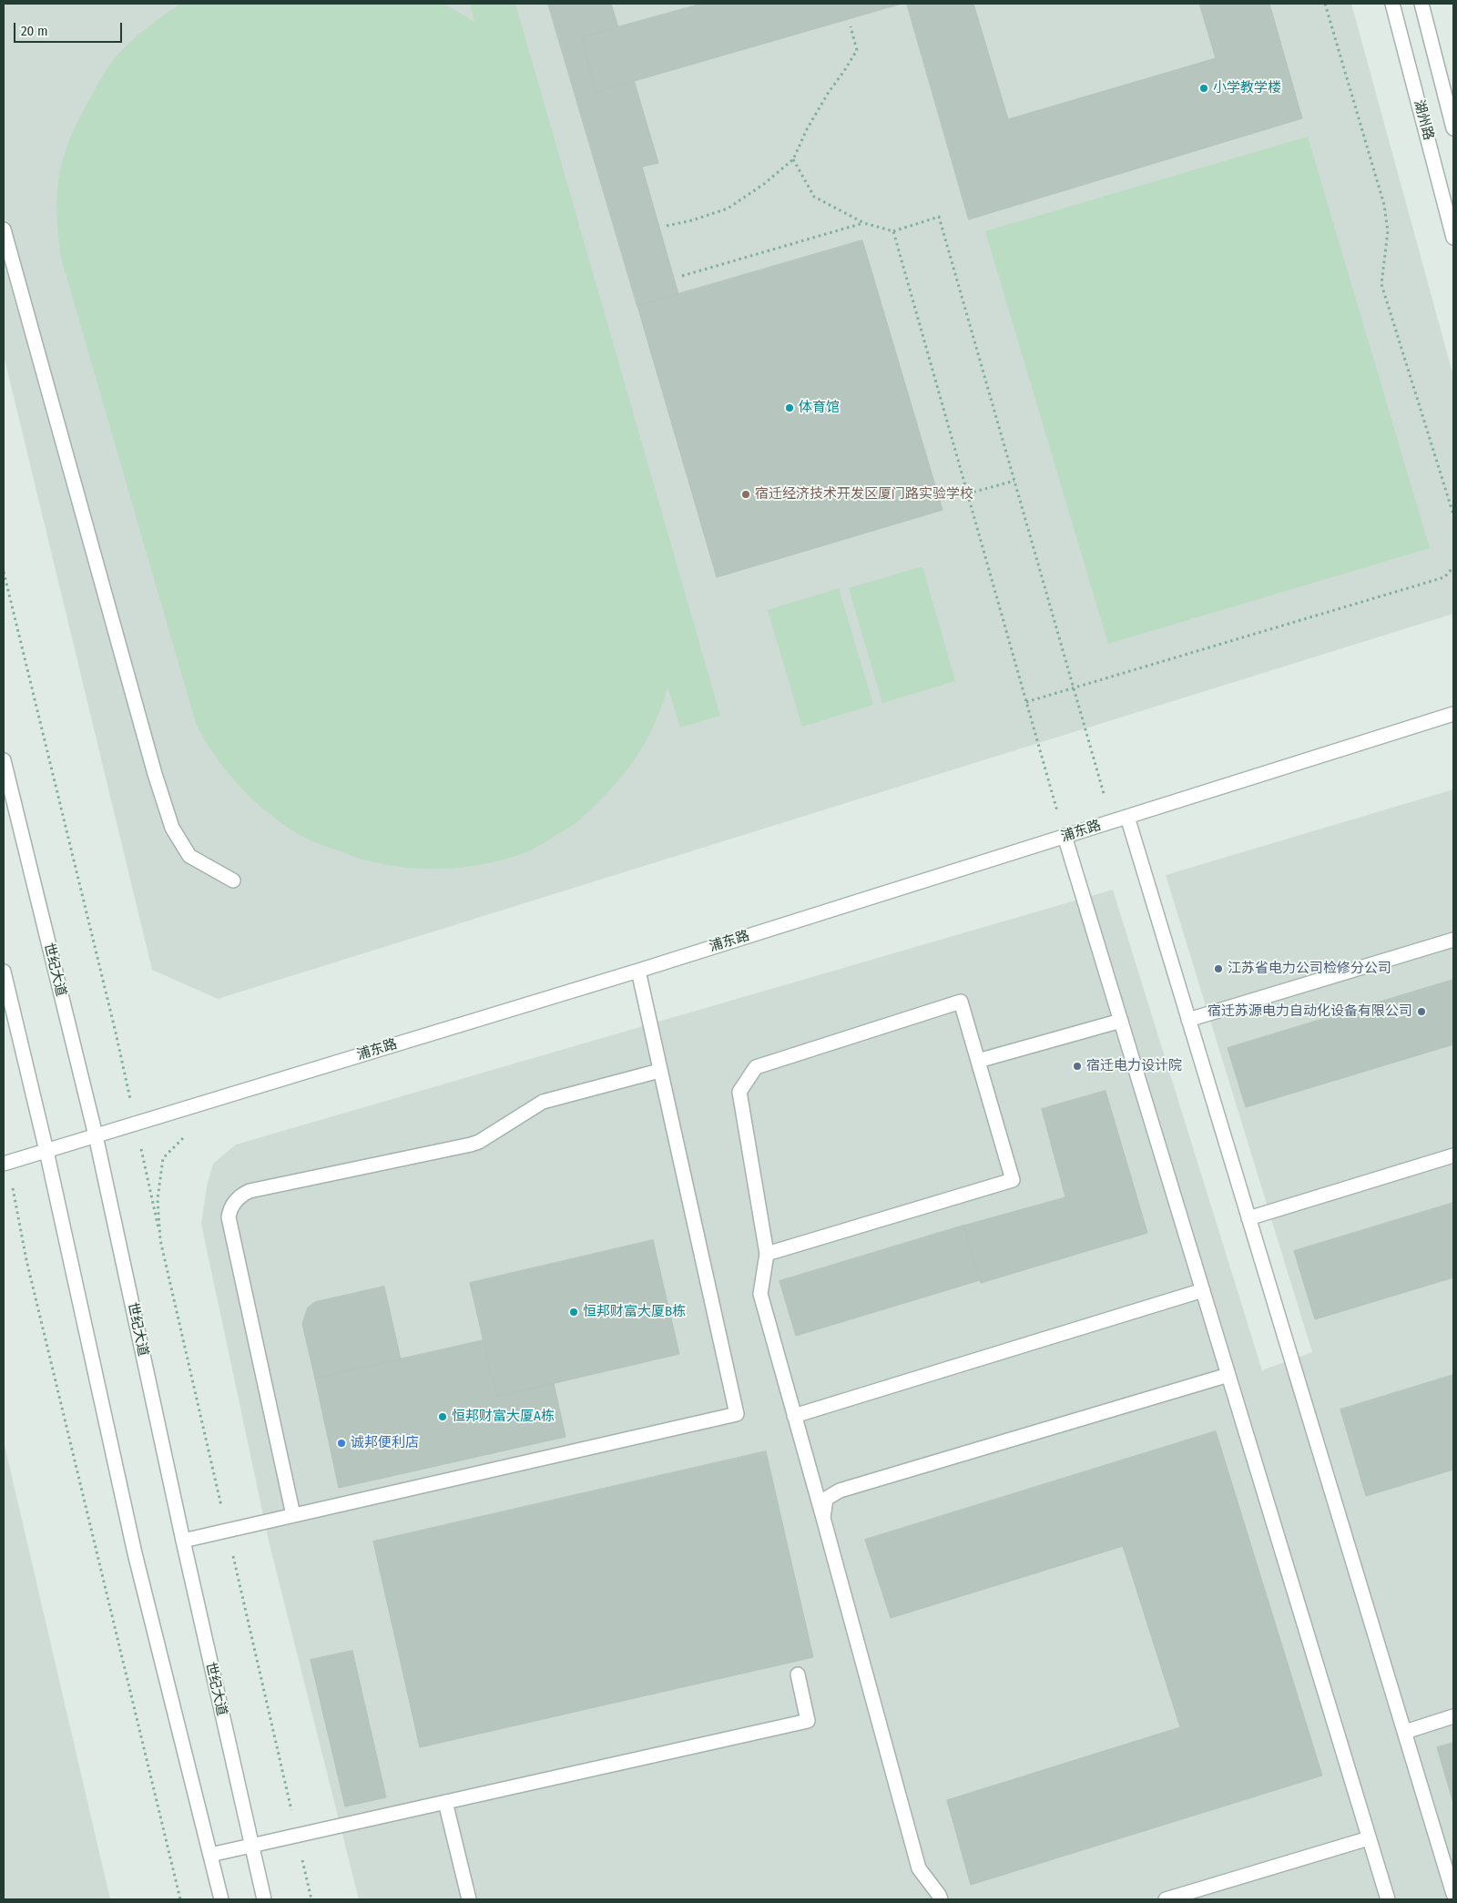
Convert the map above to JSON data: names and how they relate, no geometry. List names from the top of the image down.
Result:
{
  "streets": {
    "street": ["湖州路", "浦东路", "世纪大道"]
  },
  "crossings": [
    ["浦东路", "世纪大道"]
  ],
  "places": [
    "小学教学楼",
    "体育馆",
    "宿迁经济技术开发区厦门路实验学校",
    "江苏省电力公司检修分公司",
    "宿迁苏源电力自动化设备有限公司",
    "宿迁电力设计院",
    "恒邦财富大厦B栋",
    "恒邦财富大厦A栋",
    "诚邦便利店"
  ],
  "scale_bar": "20 m"
}
